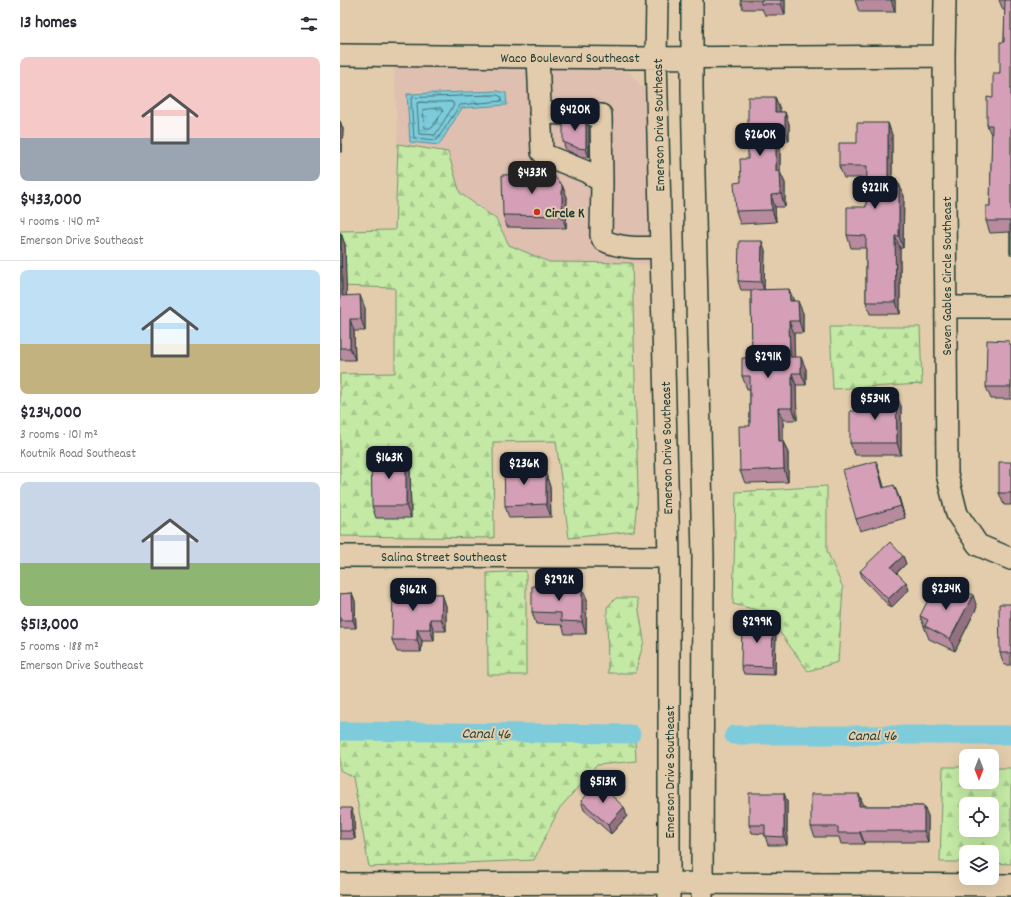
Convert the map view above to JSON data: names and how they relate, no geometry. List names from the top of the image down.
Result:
{
  "streets": {
    "street": [
      "Waco Boulevard Southeast",
      "Emerson Drive Southeast",
      "Seven Gables Circle Southeast",
      "Salina Street Southeast"
    ]
  },
  "crossings": [
    ["Waco Boulevard Southeast", "Emerson Drive Southeast"],
    ["Waco Boulevard Southeast", "Seven Gables Circle Southeast"],
    ["Emerson Drive Southeast", "Salina Street Southeast"]
  ],
  "water": ["Canal 46"],
  "places": ["Circle K"],
  "north": "bottom",
  "page": {
    "heading": "13 homes",
    "list": [
      {
        "name": "$433,000",
        "note": "4 rooms · 140 m² · Emerson Drive Southeast"
      },
      {
        "name": "$234,000",
        "note": "3 rooms · 101 m² · Koutnik Road Southeast"
      },
      {
        "name": "$513,000",
        "note": "5 rooms · 188 m² · Emerson Drive Southeast"
      }
    ],
    "price": [
      "$420K",
      "$260K",
      "$433K",
      "$221K",
      "$291K",
      "$534K",
      "$163K",
      "$236K",
      "$292K",
      "$234K",
      "$162K",
      "$299K",
      "$513K"
    ]
  }
}
